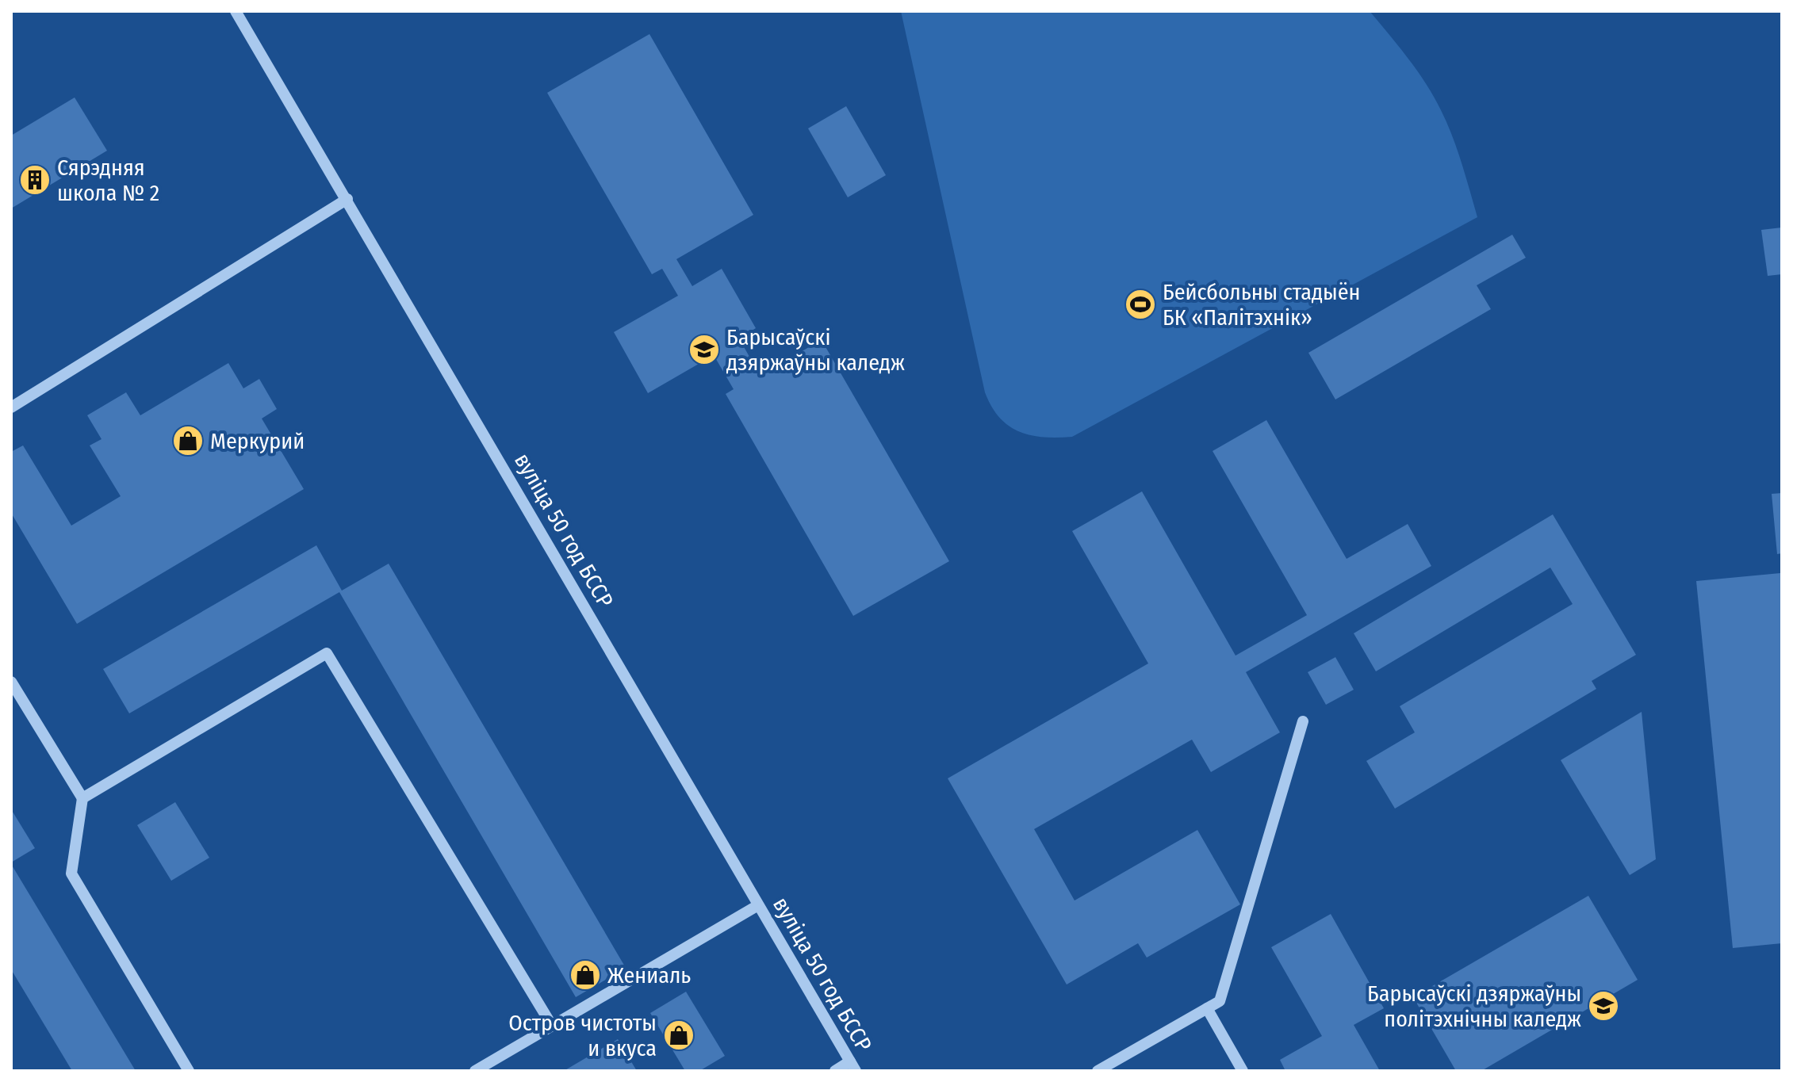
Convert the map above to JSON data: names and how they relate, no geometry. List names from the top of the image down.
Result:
{
  "streets": {
    "street": ["вуліца 50 год БССР"]
  },
  "places": {
    "building": ["Сярэдняя школа № 2"],
    "sports": ["Бейсбольны стадыён БК «Палітэхнік»"],
    "school or university": ["Барысаўскі дзяржаўны каледж", "Барысаўскі дзяржаўны політэхнічны каледж"],
    "shop": ["Меркурий", "Жениаль", "Остров чистоты и вкуса"]
  }
}
